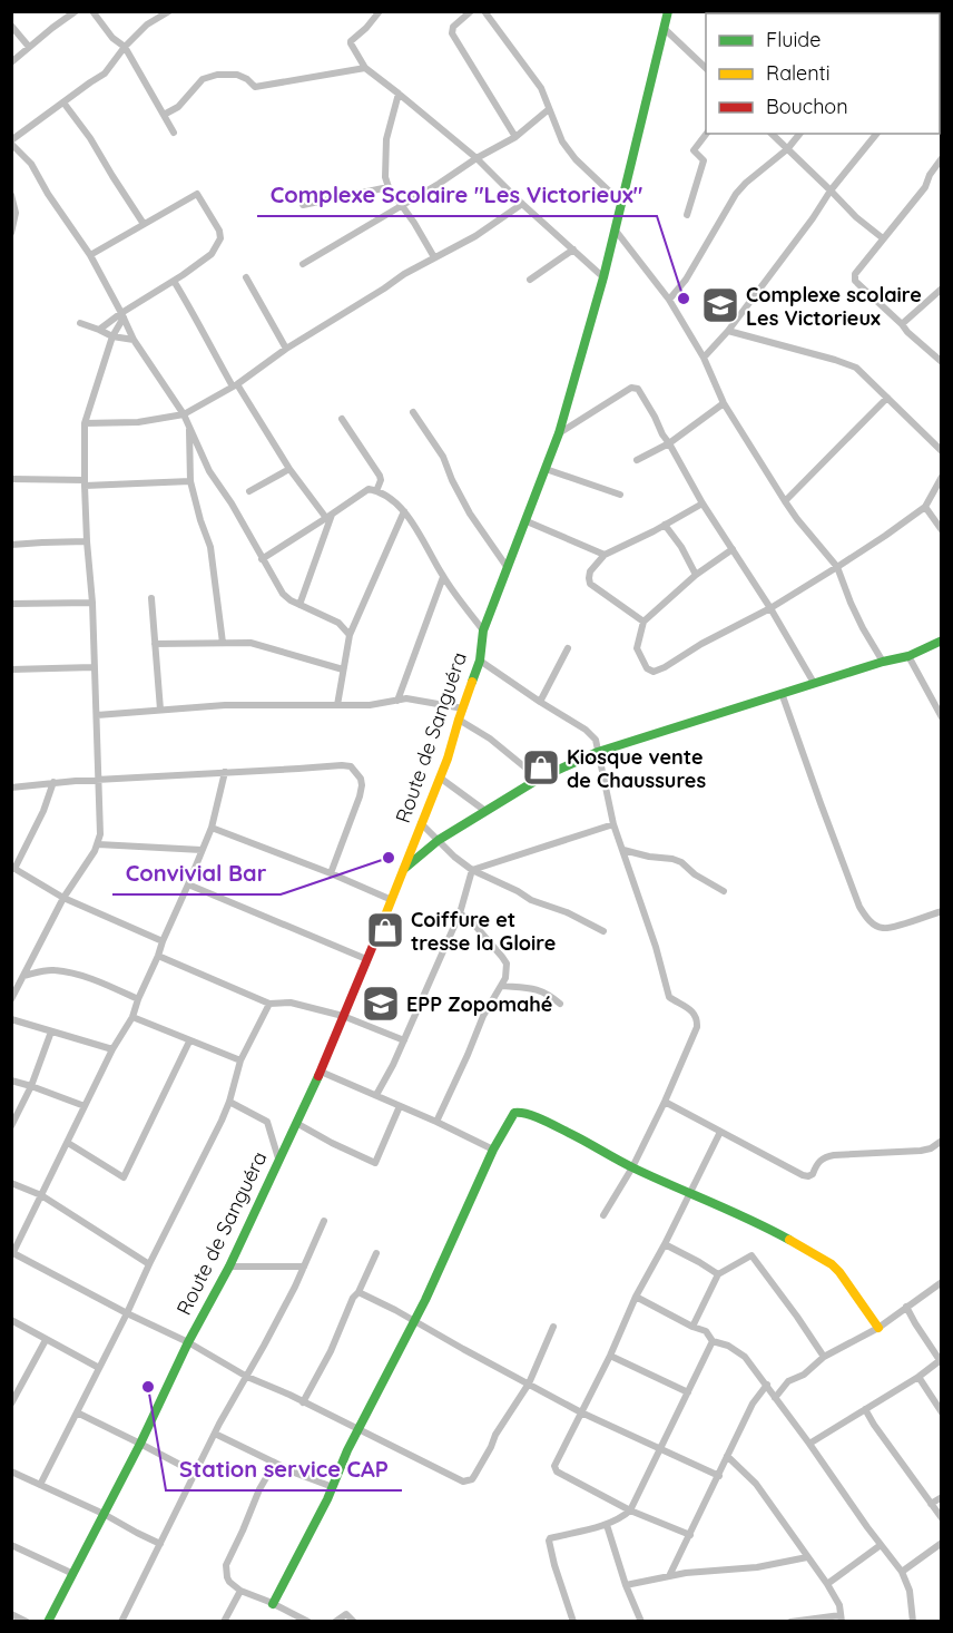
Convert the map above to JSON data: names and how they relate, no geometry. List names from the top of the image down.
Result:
{
  "streets": {
    "street": ["Route de Sanguéra"]
  },
  "places": {
    "other": ["Complexe Scolaire \"Les Victorieux\"", "Convivial Bar", "Station service CAP"],
    "school or university": ["Complexe scolaire Les Victorieux", "EPP Zopomahé"],
    "shop": ["Kiosque vente de Chaussures", "Coiffure et tresse la Gloire"]
  },
  "legend": ["Fluide", "Ralenti", "Bouchon"]
}
